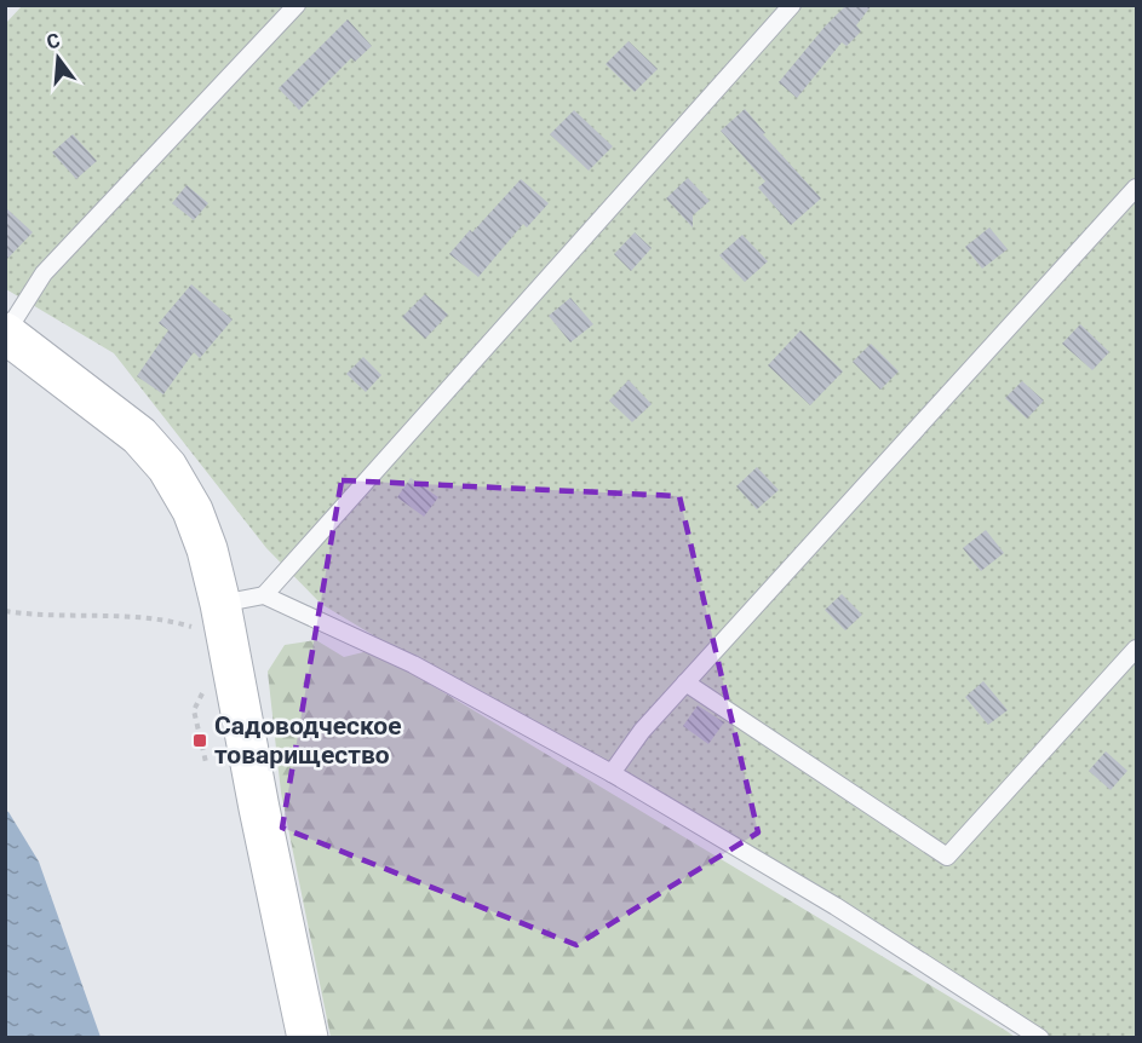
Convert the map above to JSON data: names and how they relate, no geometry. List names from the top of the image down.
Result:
{
  "places": {
    "transit": ["Садоводческое товарищество"]
  },
  "north": "top"
}
